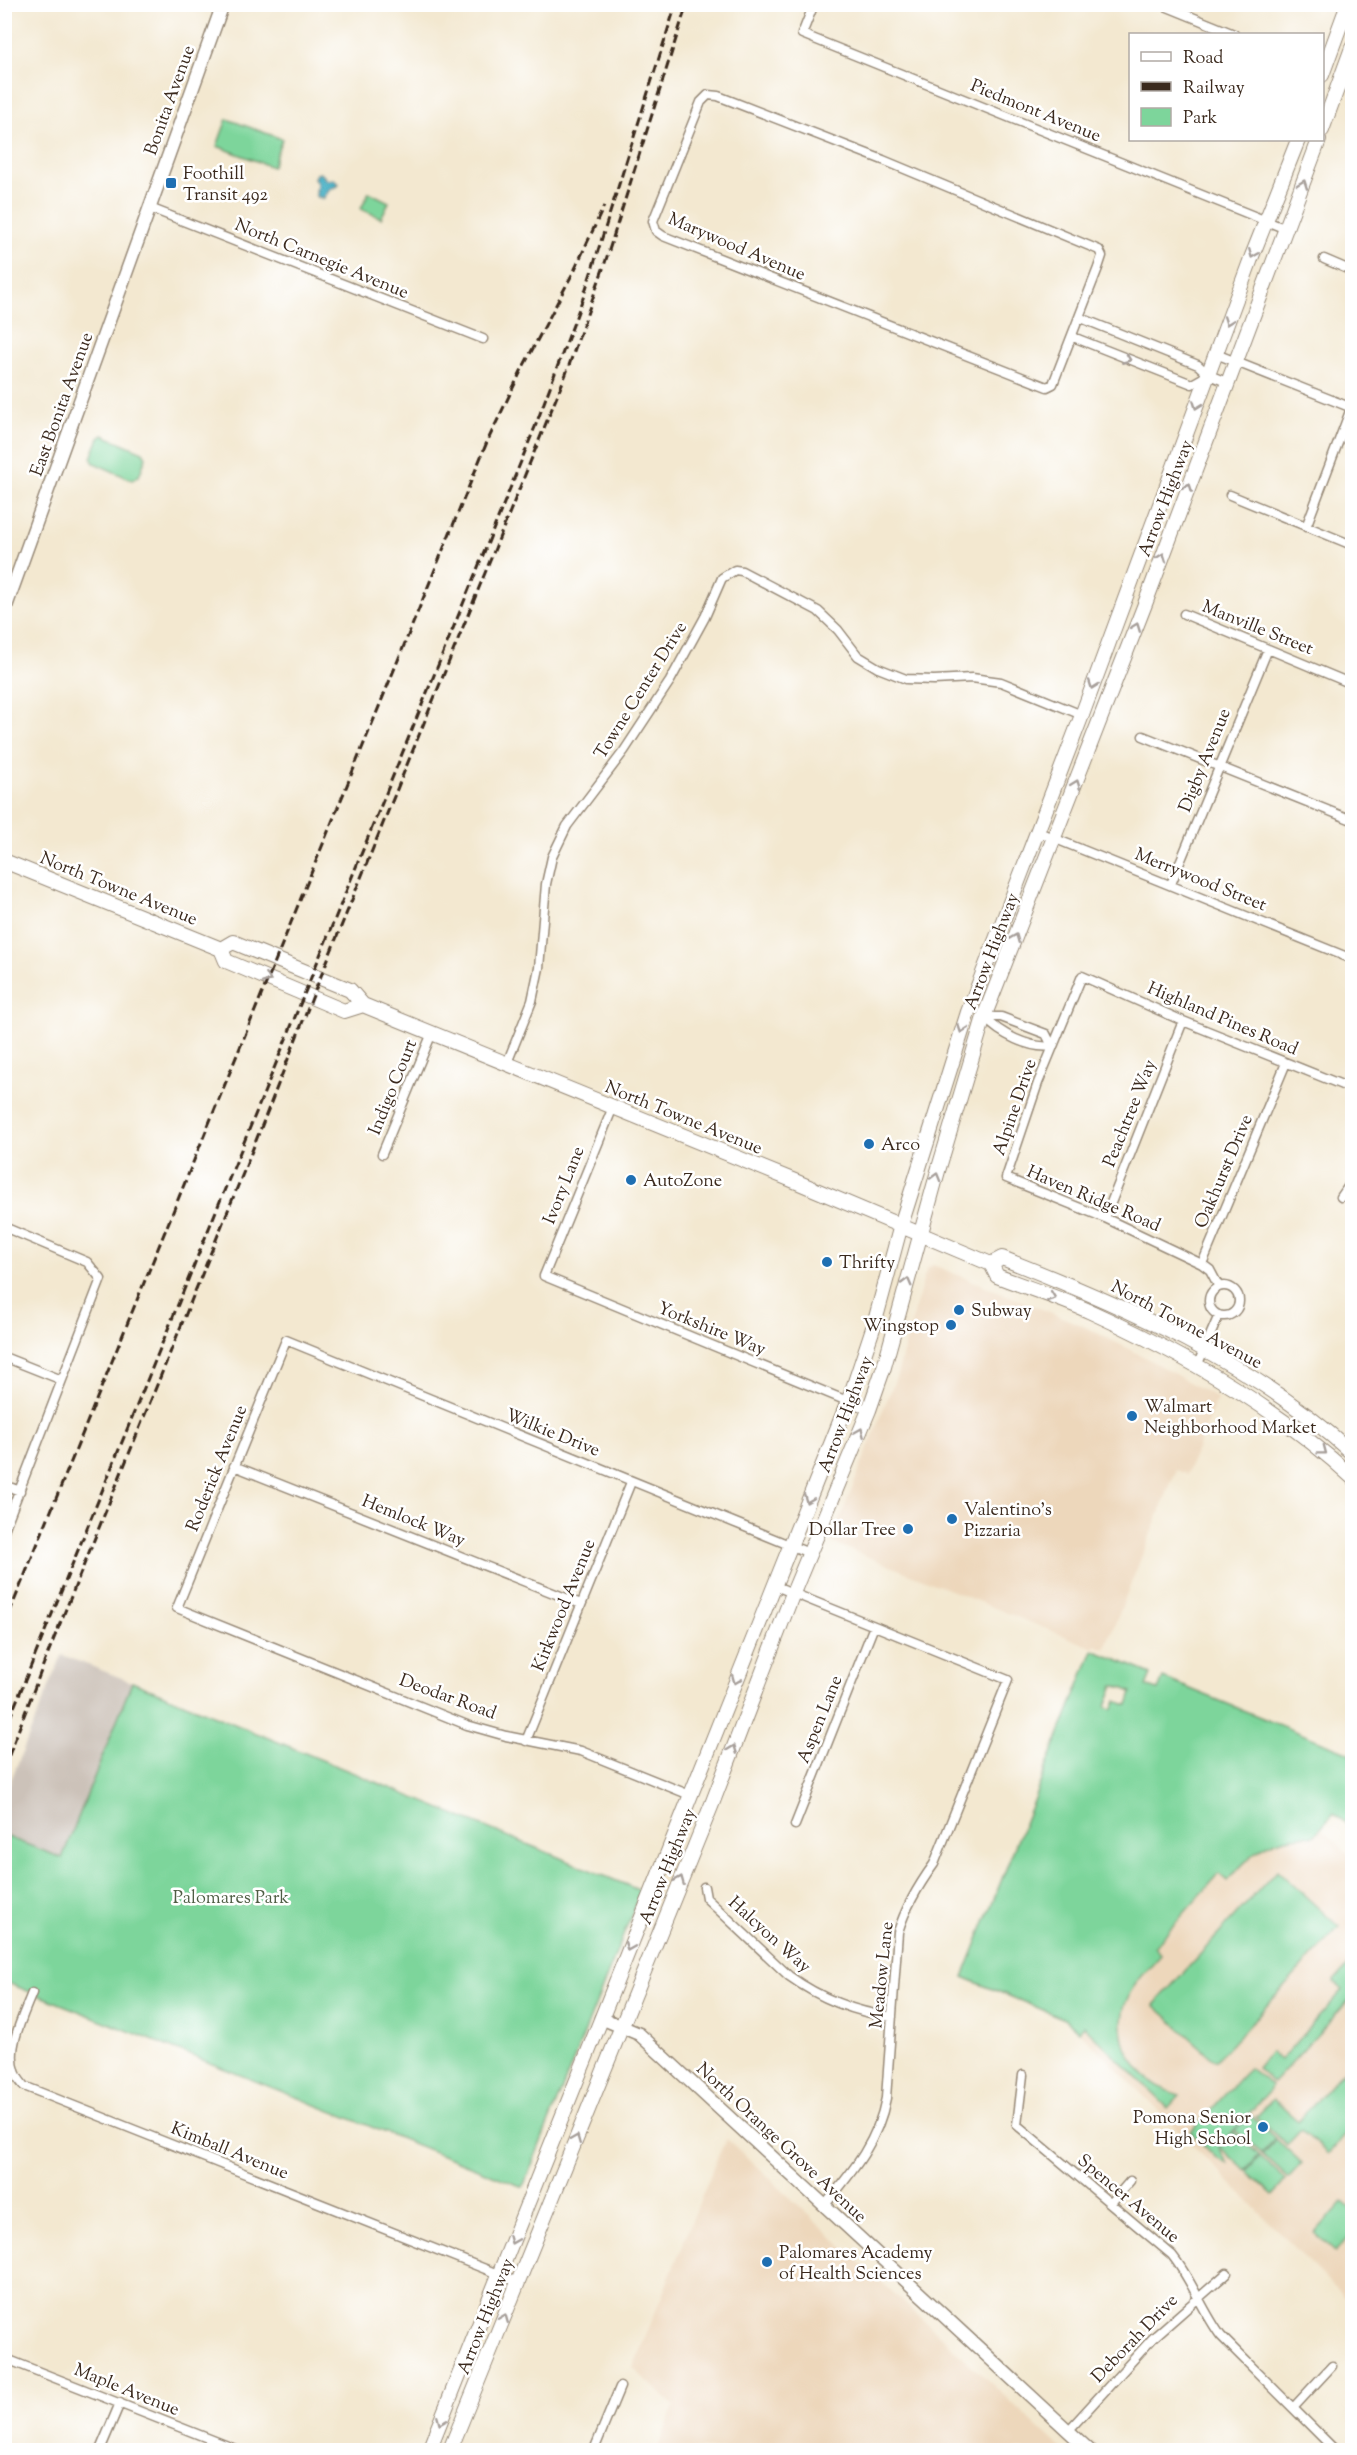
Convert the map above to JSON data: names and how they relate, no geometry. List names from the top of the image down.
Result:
{
  "streets": {
    "main road": [
      "Bonita Avenue",
      "East Bonita Avenue",
      "Arrow Highway",
      "North Towne Avenue",
      "Deodar Road",
      "North Orange Grove Avenue"
    ],
    "street": [
      "Piedmont Avenue",
      "Marywood Avenue",
      "North Carnegie Avenue",
      "Manville Street",
      "Towne Center Drive",
      "Digby Avenue",
      "Merrywood Street",
      "Highland Pines Road",
      "Indigo Court",
      "Alpine Drive",
      "Peachtree Way",
      "Oakhurst Drive",
      "Ivory Lane",
      "Haven Ridge Road",
      "Yorkshire Way",
      "Wilkie Drive",
      "Roderick Avenue",
      "Hemlock Way",
      "Kirkwood Avenue",
      "Aspen Lane",
      "Halcyon Way",
      "Meadow Lane",
      "Kimball Avenue",
      "Spencer Avenue",
      "Deborah Drive",
      "Maple Avenue"
    ]
  },
  "crossings": [
    ["Bonita Avenue", "North Carnegie Avenue"],
    ["Bonita Avenue", "East Bonita Avenue"],
    ["Piedmont Avenue", "Arrow Highway"],
    ["North Carnegie Avenue", "East Bonita Avenue"],
    ["Arrow Highway", "Towne Center Drive"],
    ["Arrow Highway", "Merrywood Street"],
    ["Arrow Highway", "North Towne Avenue"],
    ["Arrow Highway", "Alpine Drive"],
    ["Arrow Highway", "Yorkshire Way"],
    ["Arrow Highway", "Wilkie Drive"],
    ["Arrow Highway", "Deodar Road"],
    ["Arrow Highway", "North Orange Grove Avenue"],
    ["Arrow Highway", "Kimball Avenue"],
    ["Manville Street", "Digby Avenue"],
    ["Towne Center Drive", "North Towne Avenue"],
    ["Digby Avenue", "Merrywood Street"],
    ["North Towne Avenue", "Indigo Court"],
    ["North Towne Avenue", "Ivory Lane"],
    ["Highland Pines Road", "Alpine Drive"],
    ["Highland Pines Road", "Peachtree Way"],
    ["Highland Pines Road", "Oakhurst Drive"],
    ["Alpine Drive", "Haven Ridge Road"],
    ["Peachtree Way", "Haven Ridge Road"],
    ["Oakhurst Drive", "Haven Ridge Road"],
    ["Ivory Lane", "Yorkshire Way"],
    ["Wilkie Drive", "Roderick Avenue"],
    ["Wilkie Drive", "Kirkwood Avenue"],
    ["Roderick Avenue", "Hemlock Way"],
    ["Roderick Avenue", "Deodar Road"],
    ["Hemlock Way", "Kirkwood Avenue"],
    ["Kirkwood Avenue", "Deodar Road"],
    ["Aspen Lane", "Meadow Lane"],
    ["Halcyon Way", "Meadow Lane"],
    ["Meadow Lane", "North Orange Grove Avenue"],
    ["North Orange Grove Avenue", "Deborah Drive"],
    ["Spencer Avenue", "Deborah Drive"]
  ],
  "parks": ["Palomares Park"],
  "places": {
    "transit": ["Foothill Transit 492"],
    "other": [
      "Arco",
      "AutoZone",
      "Thrifty",
      "Subway",
      "Wingstop",
      "Walmart Neighborhood Market",
      "Valentino's Pizzaria",
      "Dollar Tree",
      "Pomona Senior High School",
      "Palomares Academy of Health Sciences"
    ]
  },
  "legend": ["Road", "Railway", "Park"]
}
